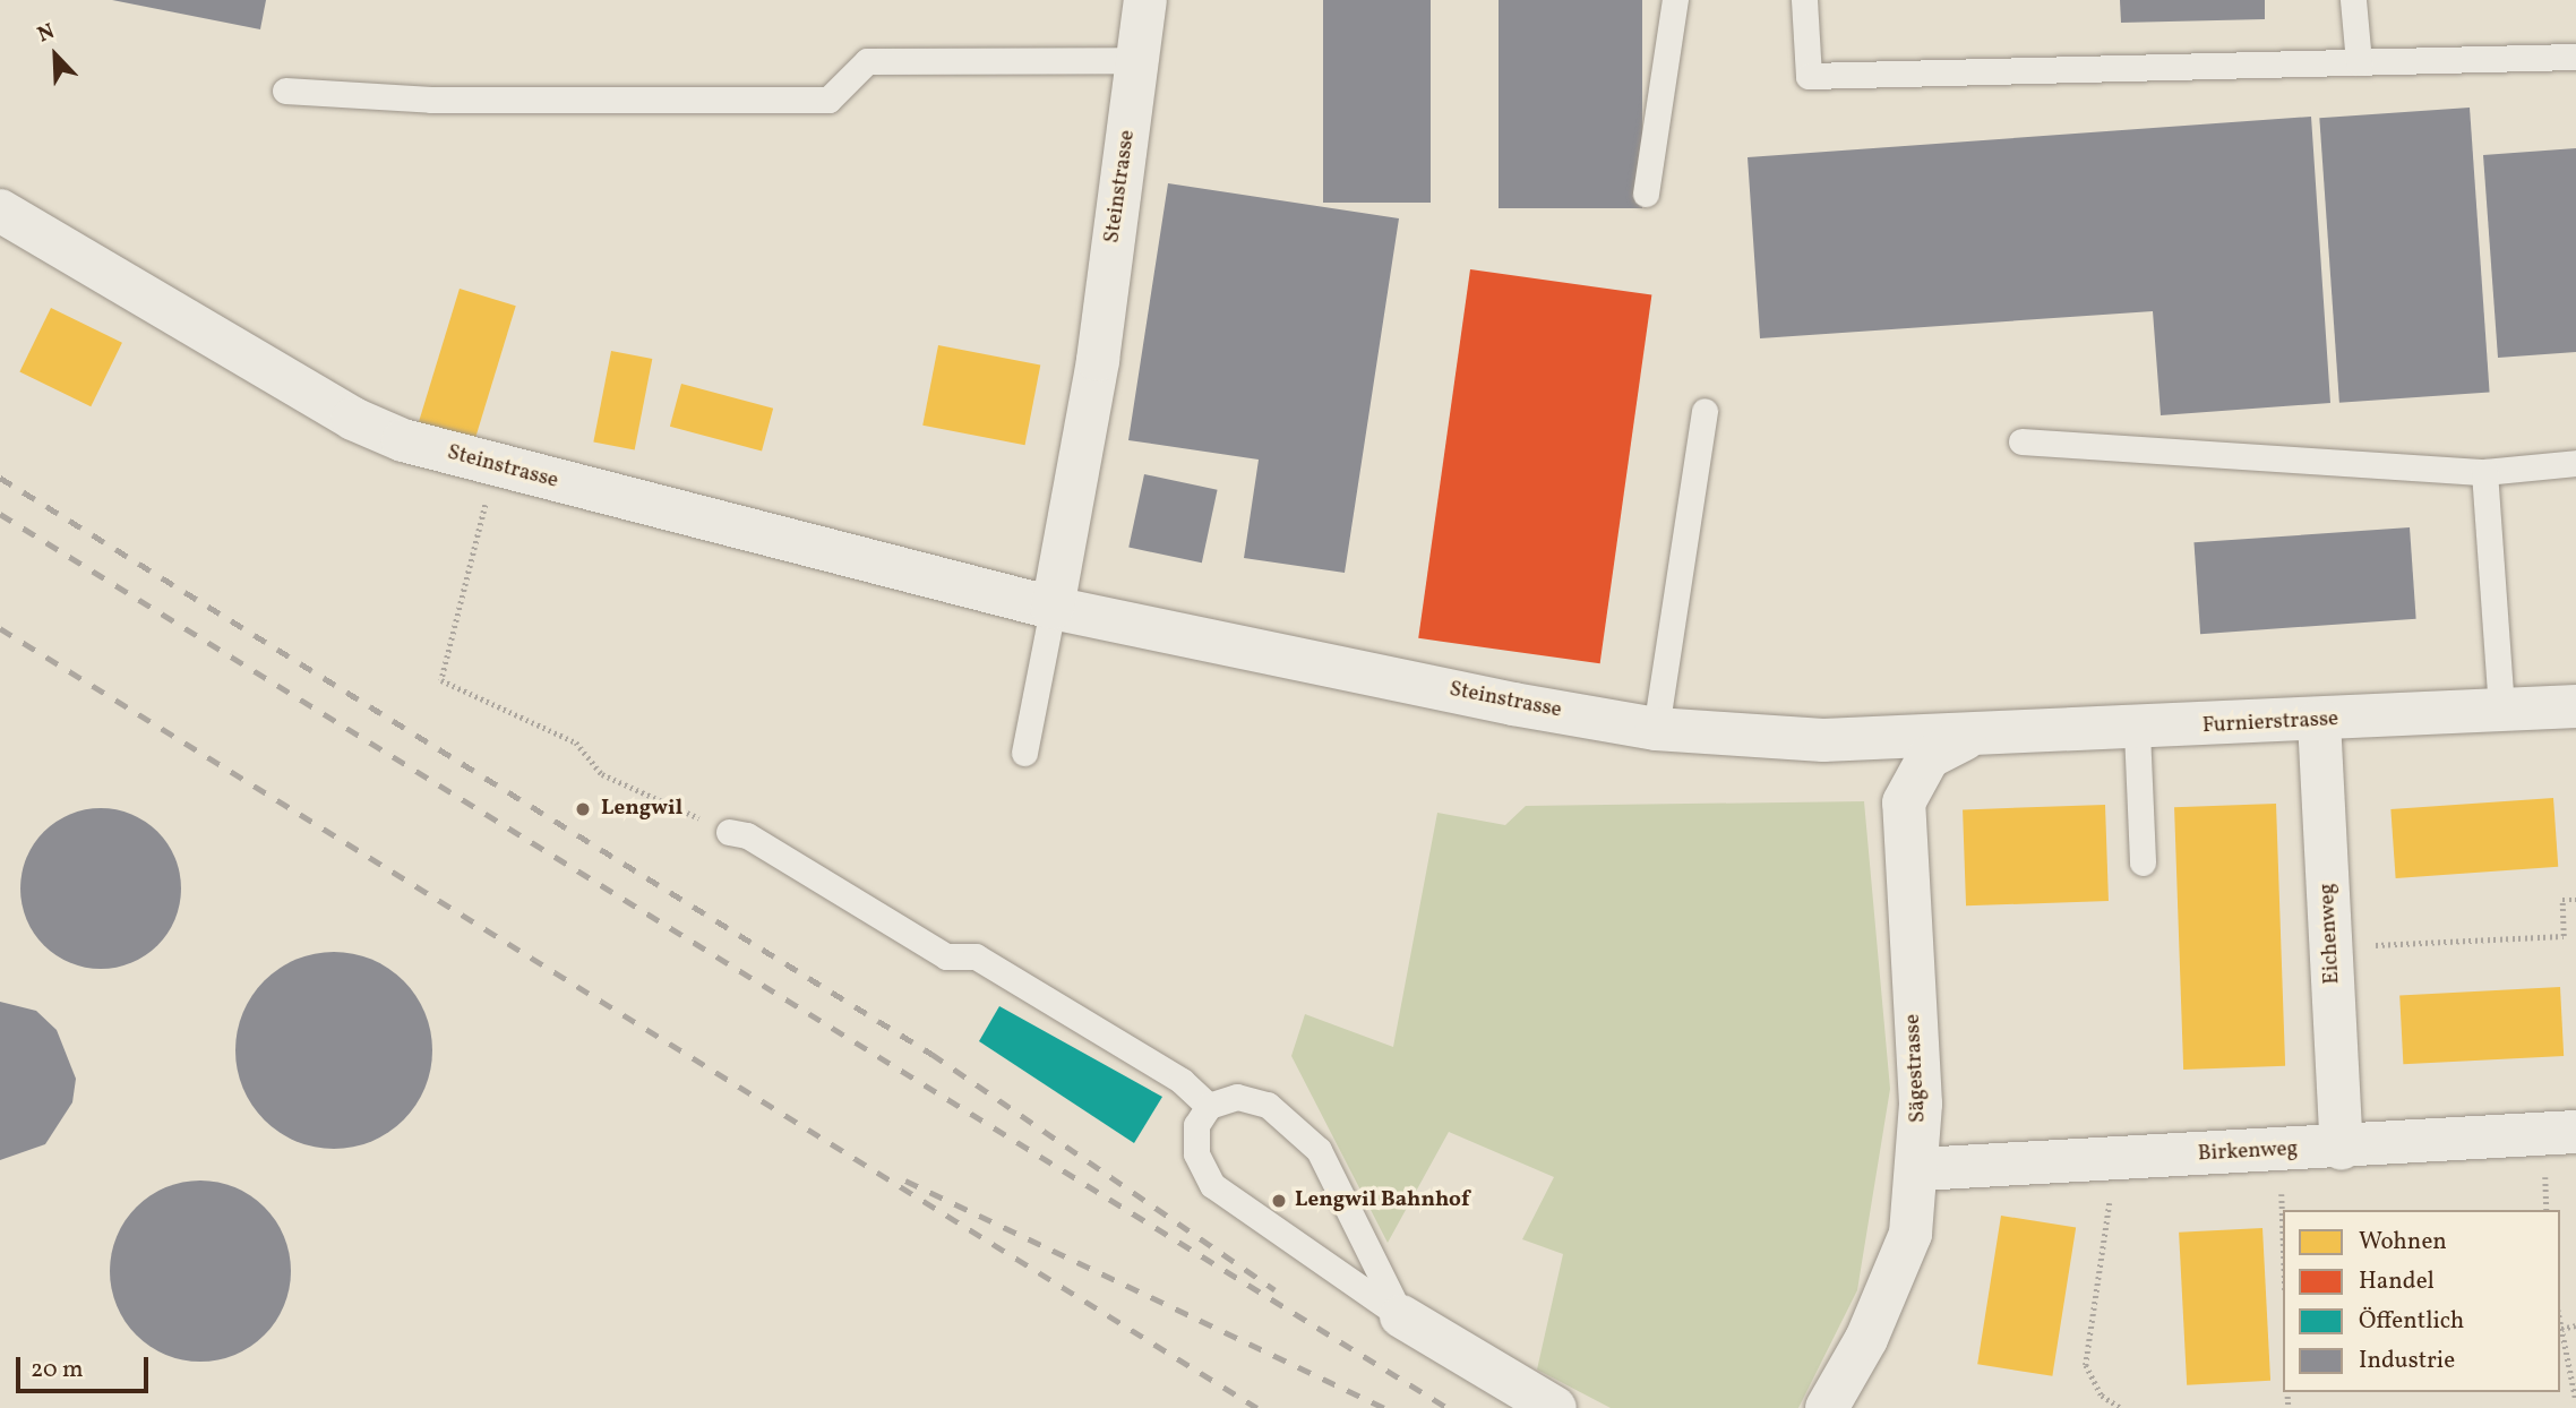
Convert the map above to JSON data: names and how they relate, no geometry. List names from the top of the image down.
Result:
{
  "streets": {
    "street": [
      "Steinstrasse",
      "Furnierstrasse",
      "Eichenweg",
      "Sägestrasse",
      "Birkenweg"
    ]
  },
  "crossings": [
    ["Steinstrasse", "Furnierstrasse"],
    ["Steinstrasse", "Sägestrasse"],
    ["Furnierstrasse", "Eichenweg"],
    ["Furnierstrasse", "Sägestrasse"],
    ["Eichenweg", "Birkenweg"],
    ["Sägestrasse", "Birkenweg"]
  ],
  "places": ["Lengwil", "Lengwil Bahnhof"],
  "legend": [
    "Wohnen",
    "Handel",
    "Öffentlich",
    "Industrie"
  ],
  "scale_bar": "20 m",
  "north": "top left"
}
